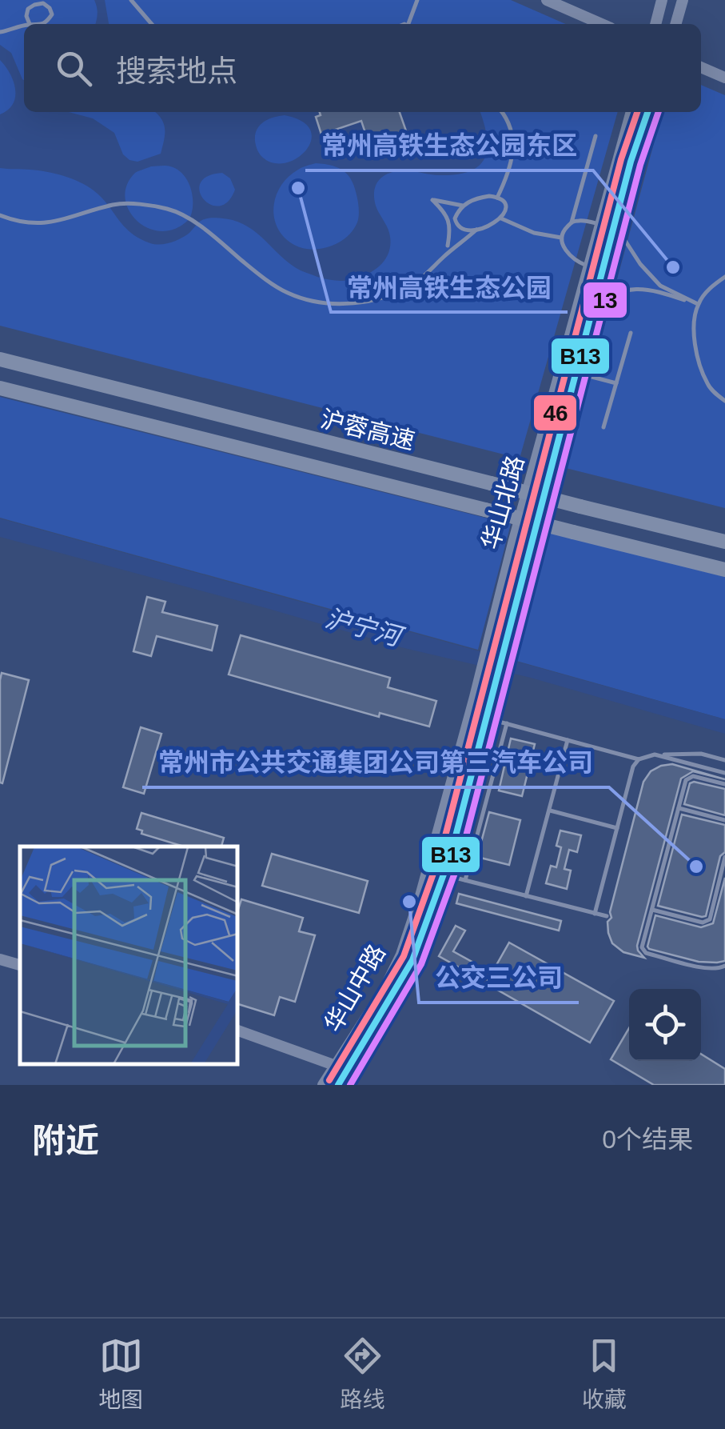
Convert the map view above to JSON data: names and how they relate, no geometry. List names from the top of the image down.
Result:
{
  "streets": {
    "highway": ["沪蓉高速"],
    "main road": ["华山北路", "华山中路"]
  },
  "crossings": [
    ["华山北路", "华山中路"]
  ],
  "water": ["沪宁河"],
  "places": [
    "常州高铁生态公园",
    "常州高铁生态公园东区",
    "常州市公共交通集团公司第三汽车公司",
    "公交三公司"
  ],
  "lines": ["transit line B13", "transit line 13", "transit line 46"],
  "page": {
    "search": "搜索地点",
    "heading": ["附近", "0个结果"],
    "nav": ["地图", "路线", "收藏"]
  }
}
